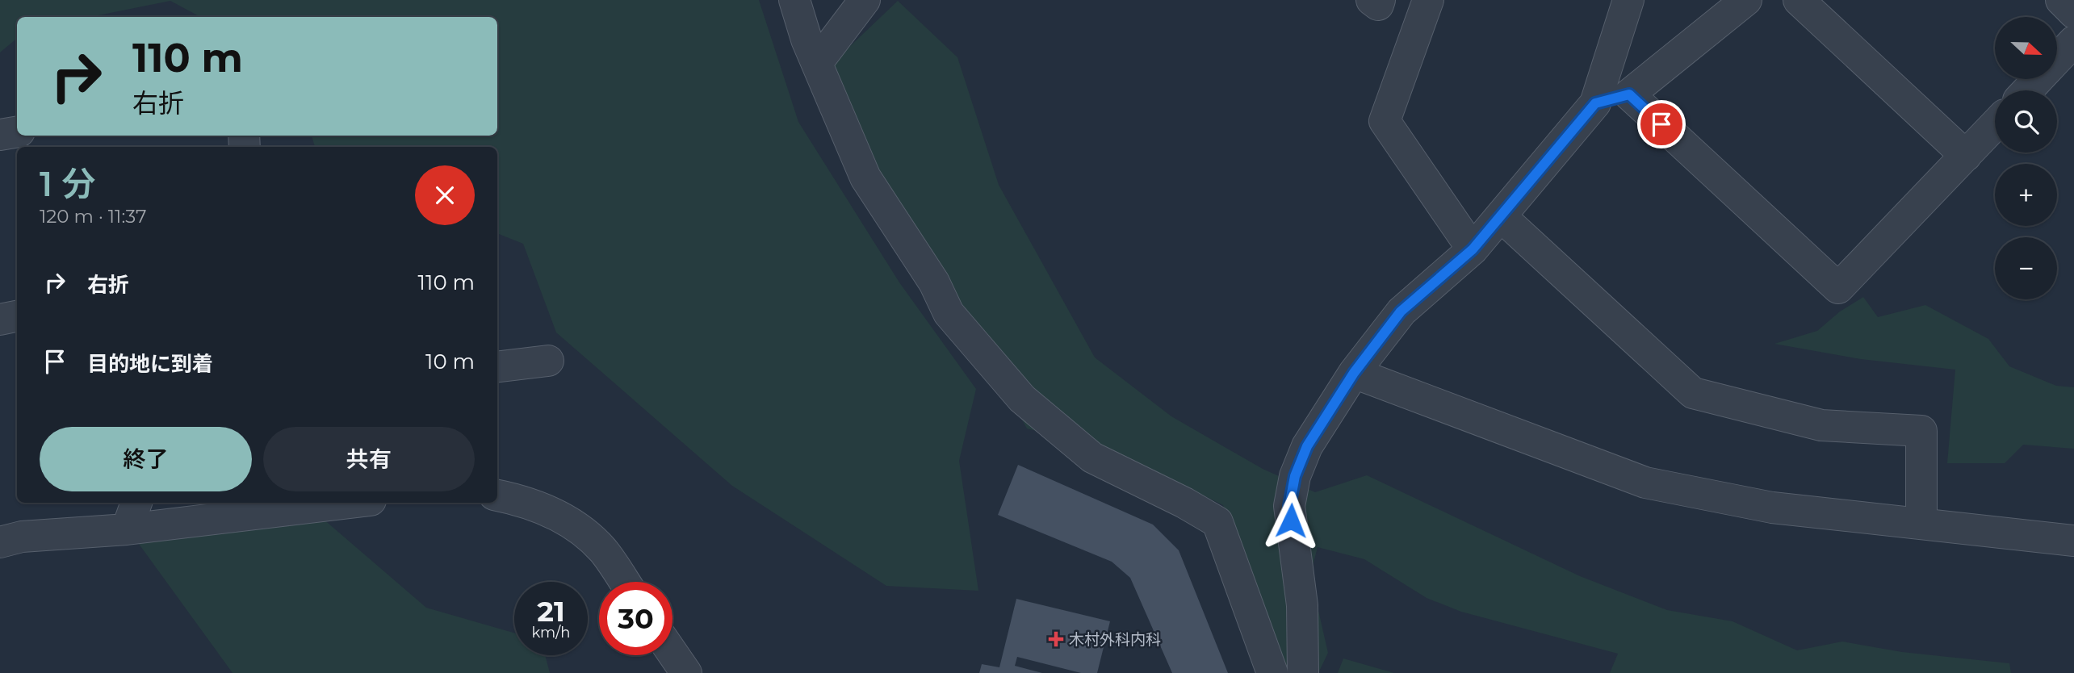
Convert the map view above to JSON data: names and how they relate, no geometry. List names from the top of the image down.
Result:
{
  "places": {
    "health": ["木村外科内科"]
  },
  "north": "right",
  "page": {
    "map_buttons": ["+", "−"],
    "turn": ["110 m", "右折"],
    "heading": ["1 分", "120 m · 11:37"],
    "list": [
      {
        "name": "右折",
        "value": "110 m"
      },
      {
        "name": "目的地に到着",
        "value": "10 m"
      }
    ],
    "buttons": ["終了", "共有"],
    "speed": "21 km/h",
    "limit": "30"
  }
}
